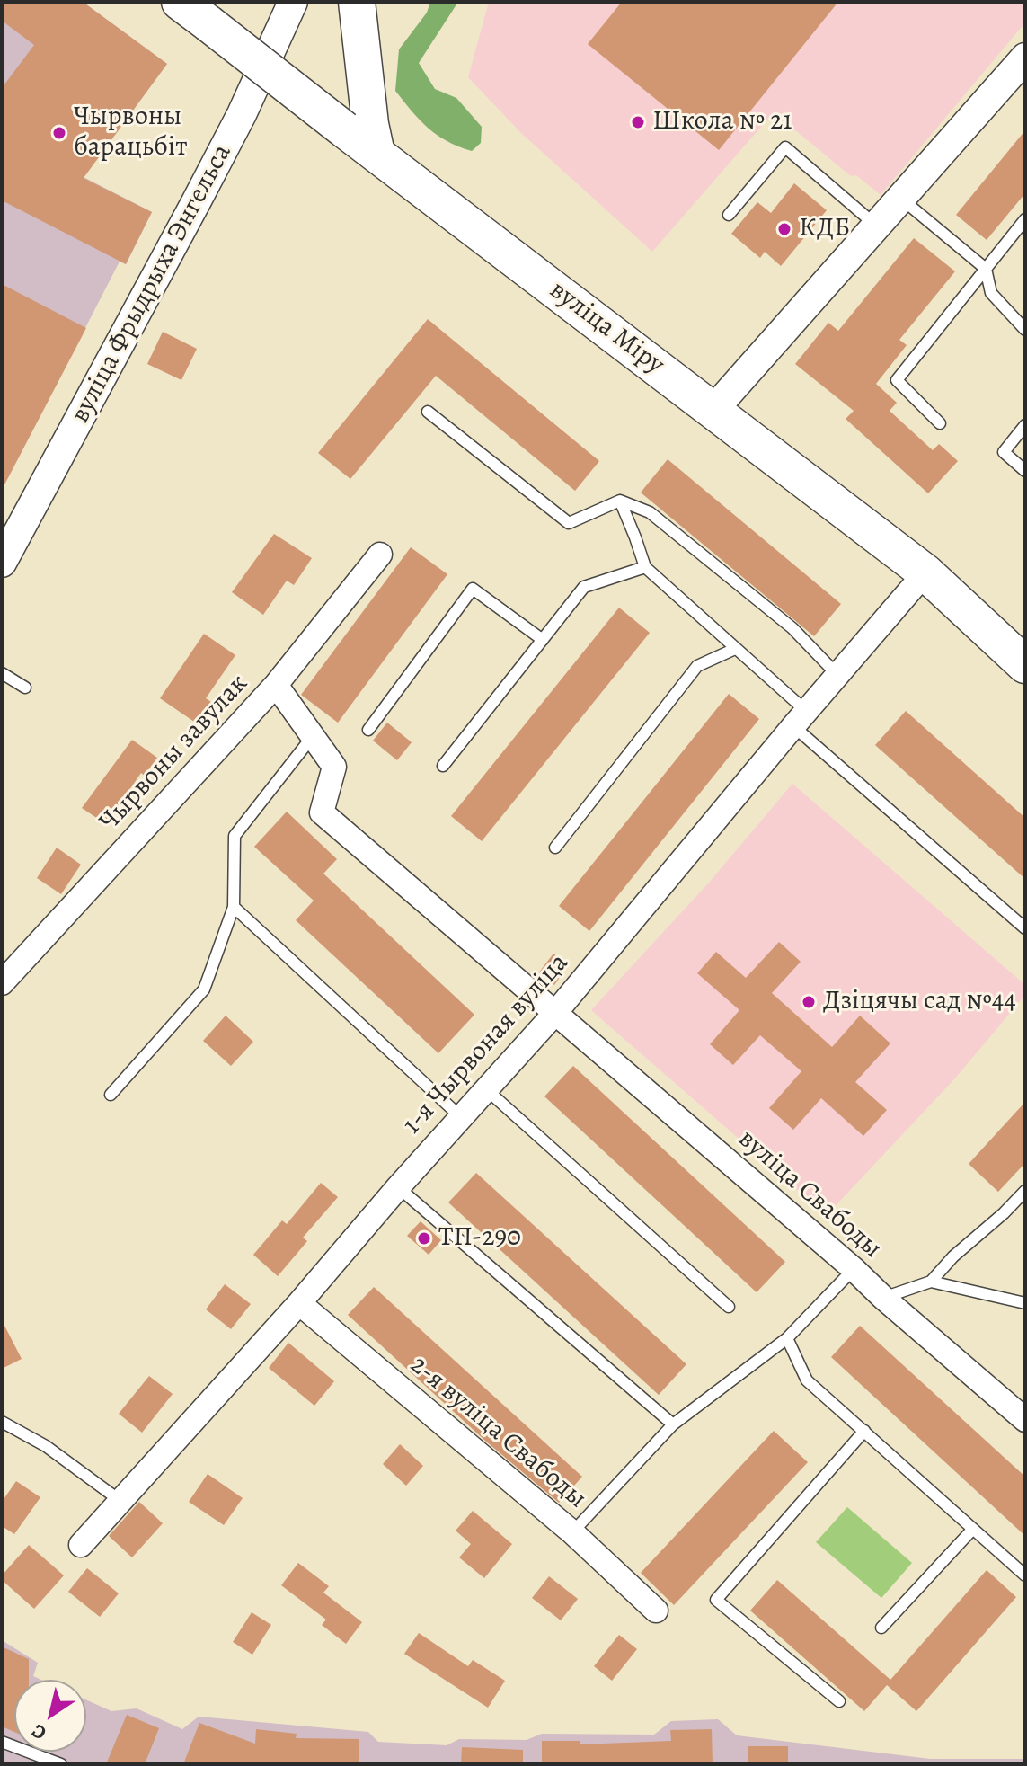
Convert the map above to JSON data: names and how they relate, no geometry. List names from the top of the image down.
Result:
{
  "streets": {
    "main road": ["вуліца Міру"],
    "street": [
      "вуліца Фрыдрыха Энгельса",
      "Чырвоны завулак",
      "1-я Чырвоная вуліца",
      "вуліца Свабоды",
      "2-я вуліца Свабоды"
    ]
  },
  "crossings": [
    ["вуліца Міру", "1-я Чырвоная вуліца"],
    ["1-я Чырвоная вуліца", "вуліца Свабоды"],
    ["1-я Чырвоная вуліца", "2-я вуліца Свабоды"]
  ],
  "places": [
    "Школа № 21",
    "Чырвоны барацьбіт",
    "КДБ",
    "Дзіцячы сад №44",
    "ТП-290"
  ],
  "north": "bottom left"
}
